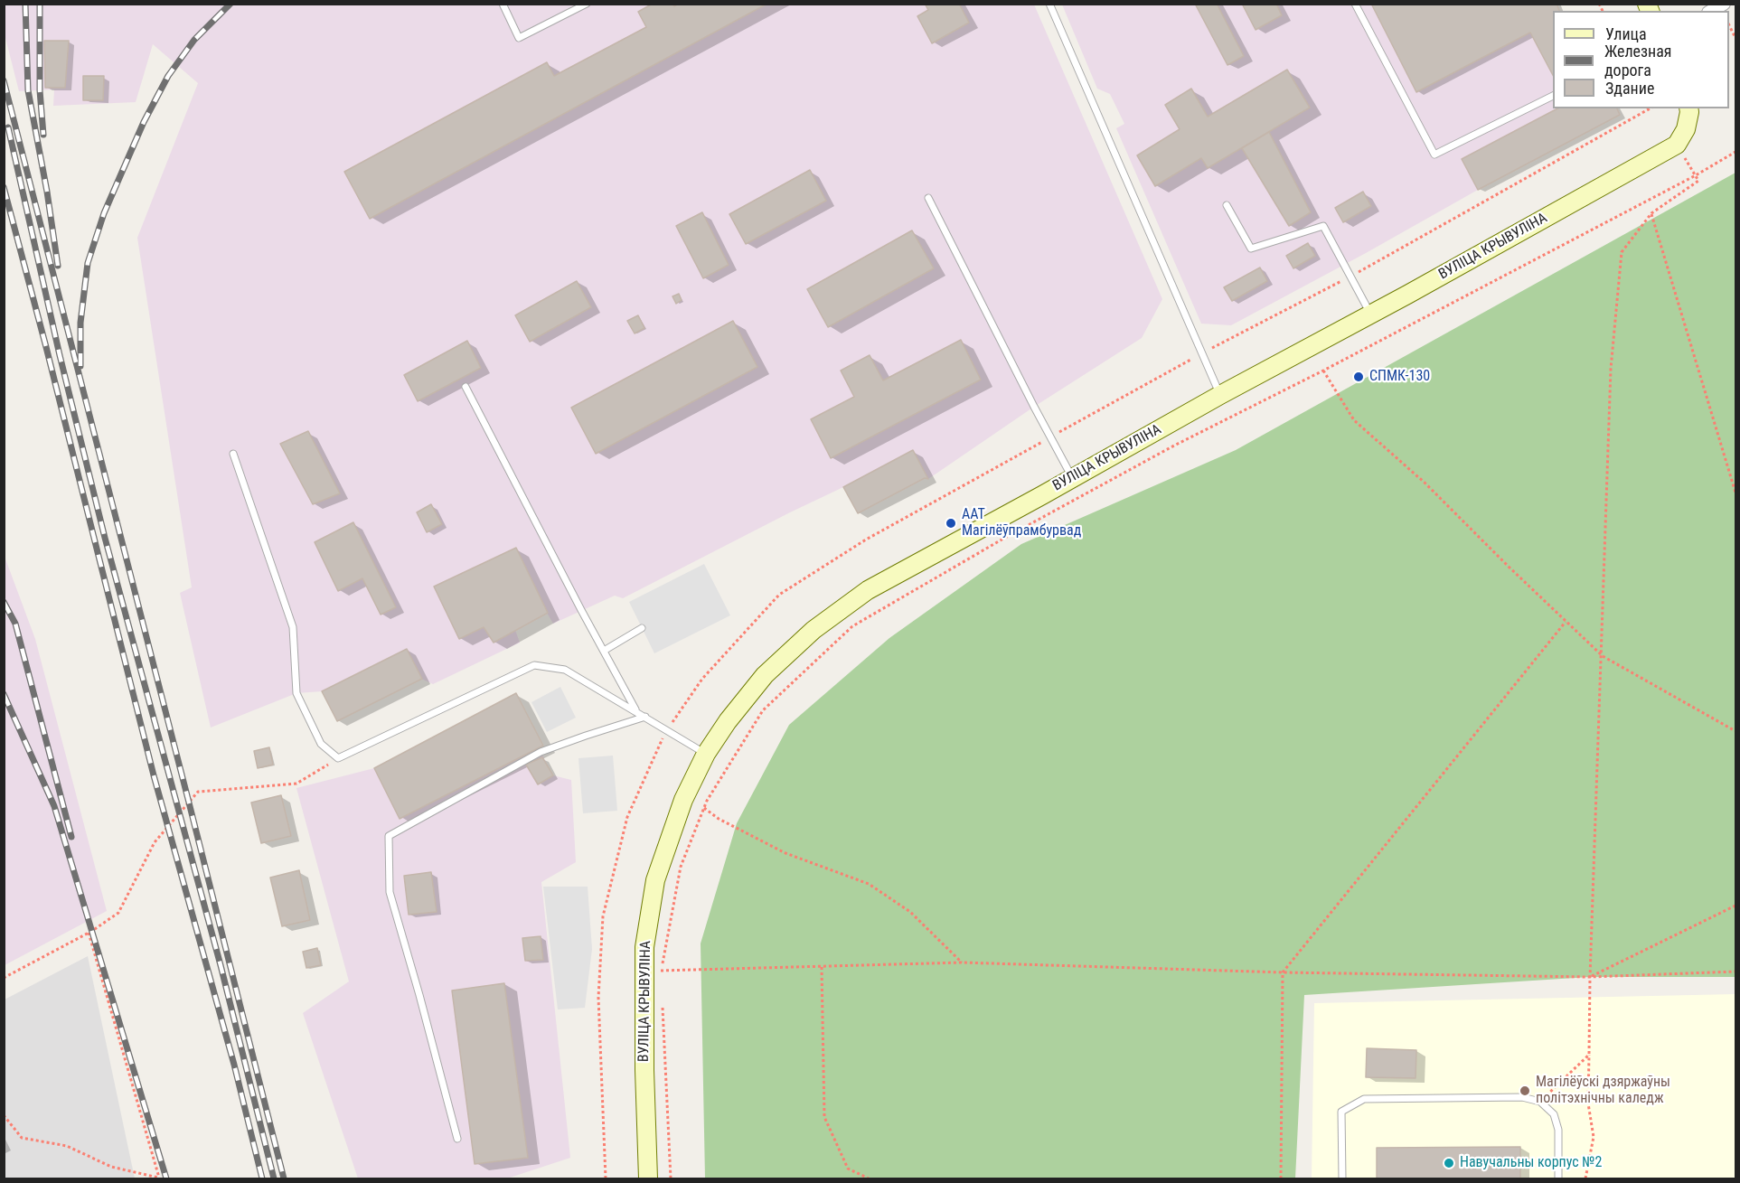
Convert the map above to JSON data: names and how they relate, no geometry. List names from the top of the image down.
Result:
{
  "streets": {
    "main road": ["ВУЛІЦА КРЫВУЛІНА"]
  },
  "places": [
    "СПМК-130",
    "ААТ Магілёўпрамбурвад",
    "Магілёўскі дзяржаўны політэхнічны каледж",
    "Навучальны корпус №2"
  ],
  "legend": ["Улица", "Железная дорога", "Здание"]
}
